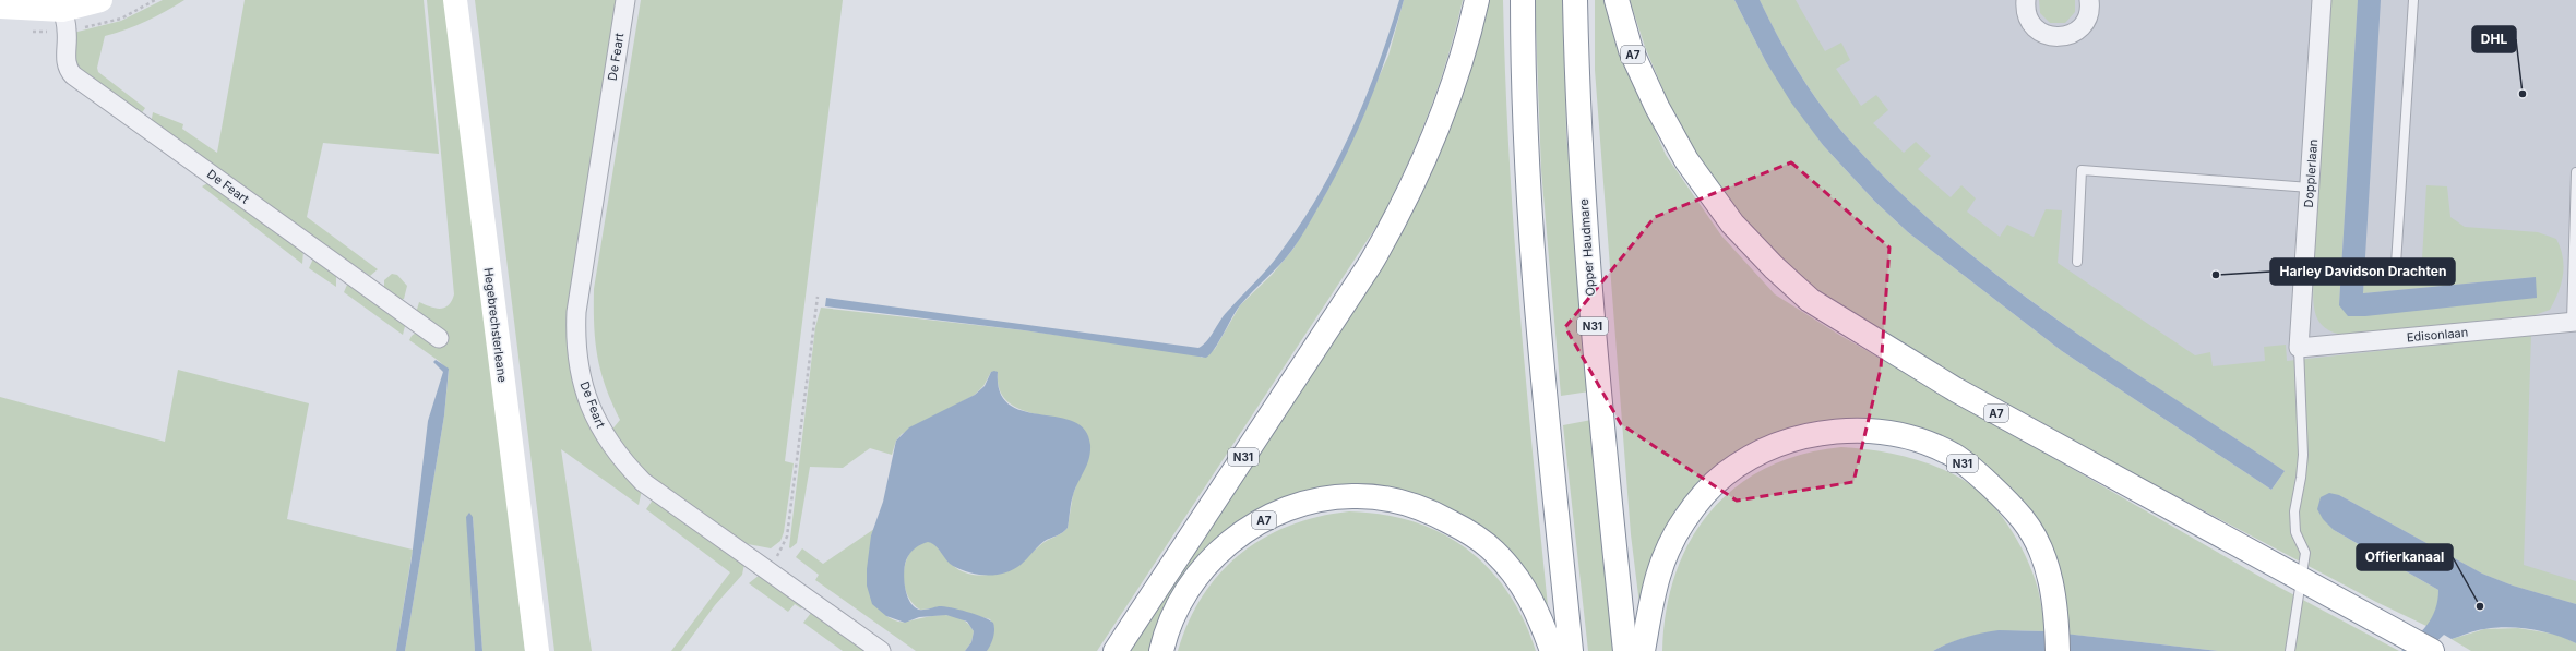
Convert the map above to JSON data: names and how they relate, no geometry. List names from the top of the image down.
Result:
{
  "streets": {
    "main road": [
      "A7",
      "Opper Haudmare",
      "Hegebrechsterleane",
      "N31"
    ],
    "street": ["De Feart", "Dopplerlaan", "Edisonlaan"]
  },
  "crossings": [
    ["Dopplerlaan", "Edisonlaan"]
  ],
  "places": ["DHL", "Harley Davidson Drachten", "Offierkanaal"]
}
